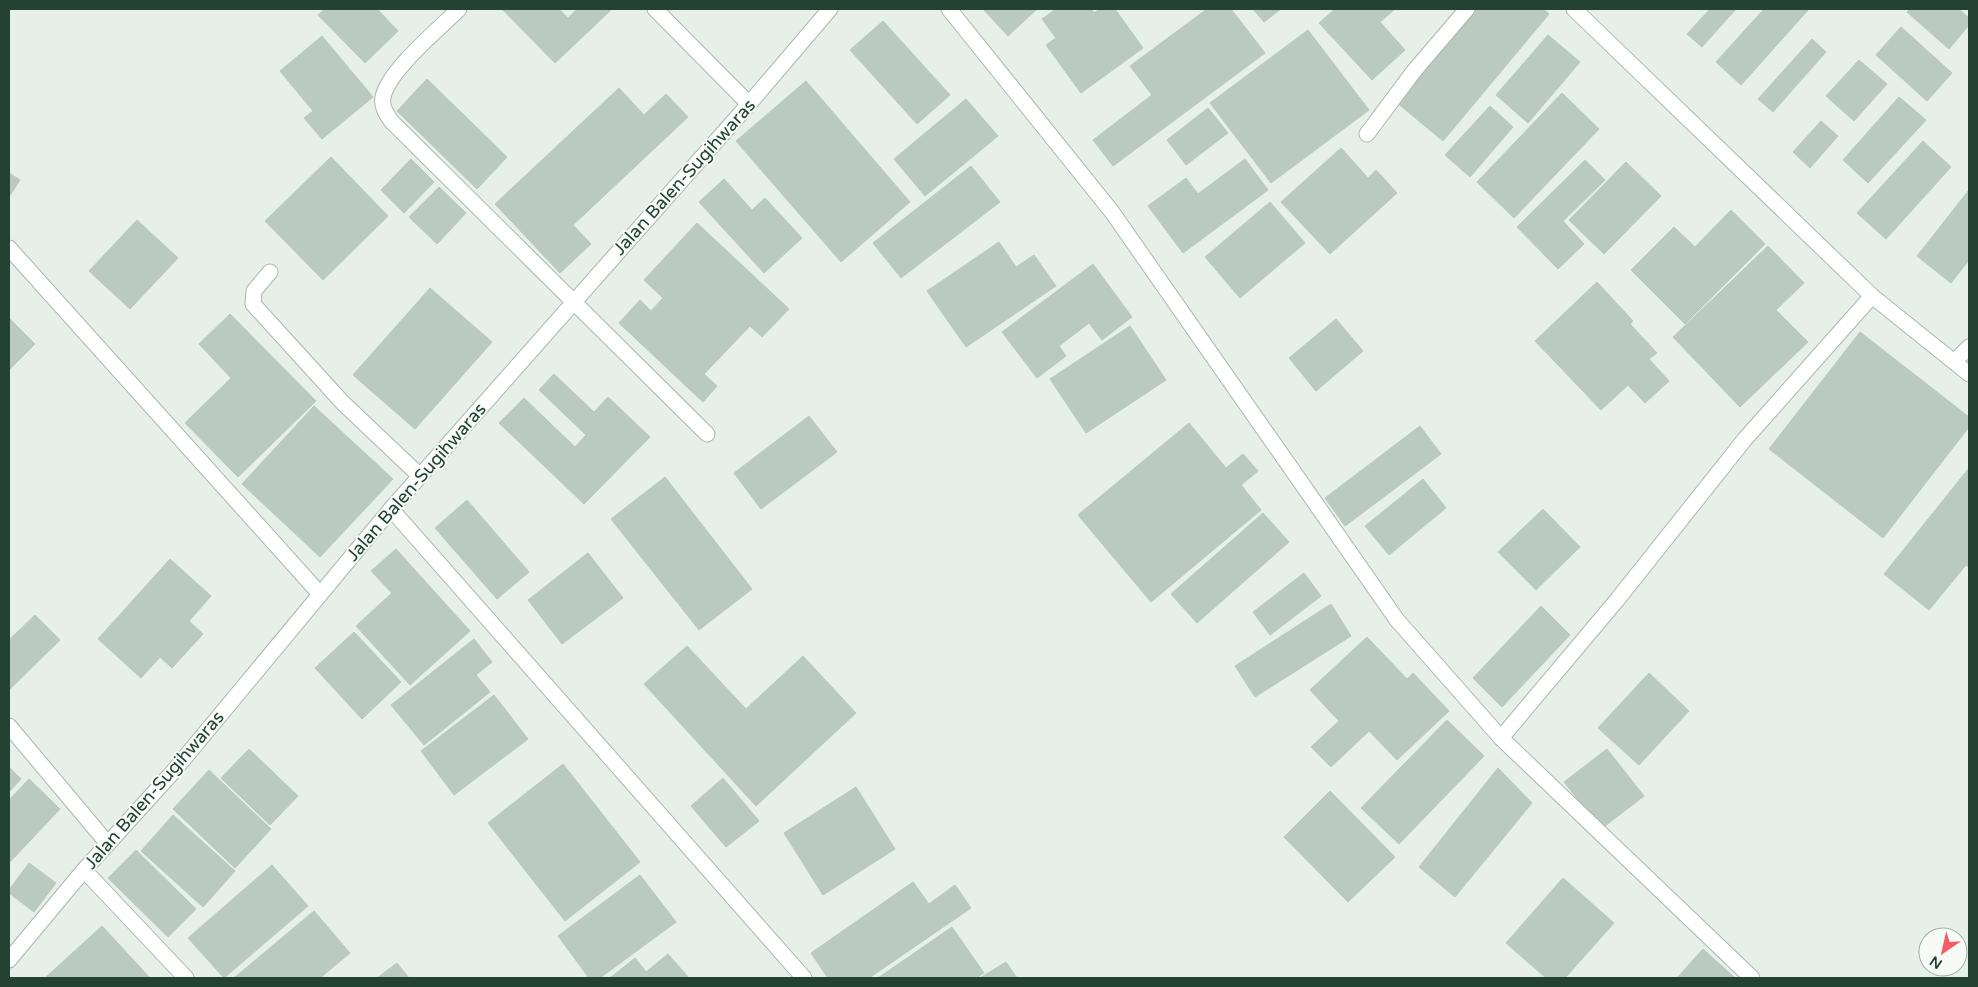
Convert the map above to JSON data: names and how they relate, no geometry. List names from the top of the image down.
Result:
{
  "streets": {
    "street": ["Jalan Balen-Sugihwaras"]
  },
  "north": "bottom left"
}
